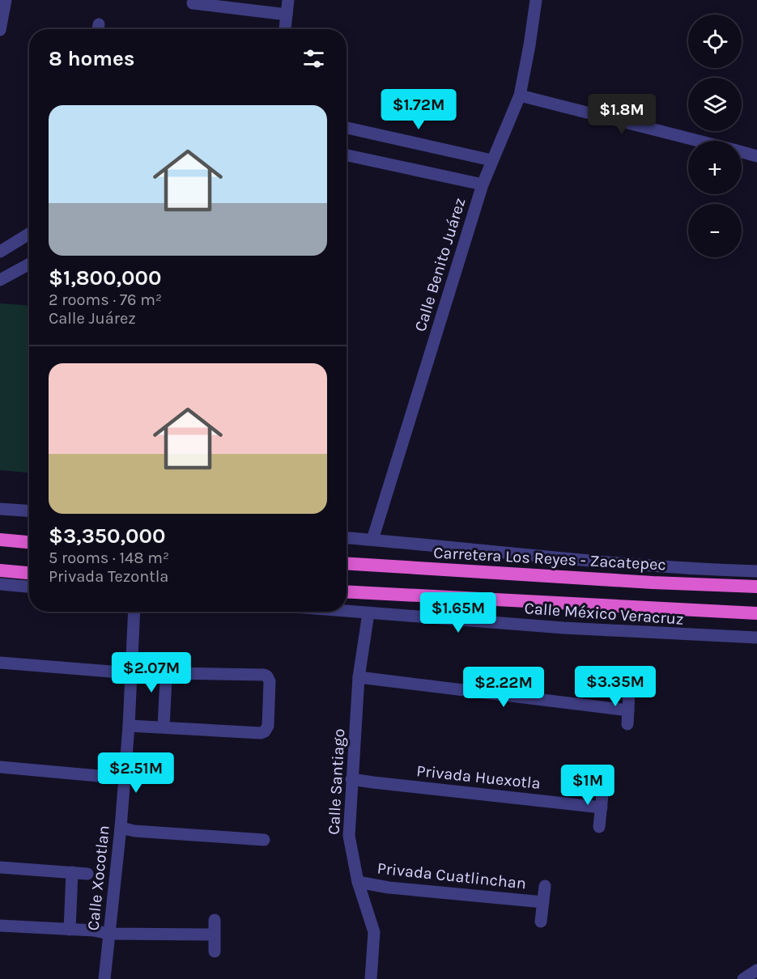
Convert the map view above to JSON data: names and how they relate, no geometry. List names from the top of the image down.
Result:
{
  "streets": {
    "highway": ["Carretera Los Reyes - Zacatepec"],
    "street": [
      "Calle Benito Juárez",
      "Calle México Veracruz",
      "Privada Huexotla",
      "Calle Santiago",
      "Privada Cuatlinchan",
      "Calle Xocotlan"
    ]
  },
  "crossings": [
    ["Calle México Veracruz", "Calle Santiago"],
    ["Privada Huexotla", "Calle Santiago"],
    ["Calle Santiago", "Privada Cuatlinchan"]
  ],
  "page": {
    "map_buttons": ["+", "−"],
    "heading": "8 homes",
    "list": [
      {
        "name": "$1,800,000",
        "note": "2 rooms · 76 m² · Calle Juárez"
      },
      {
        "name": "$3,350,000",
        "note": "5 rooms · 148 m² · Privada Tezontla"
      }
    ],
    "price": [
      "$1.72M",
      "$1.8M",
      "$1.65M",
      "$2.07M",
      "$3.35M",
      "$2.22M",
      "$2.51M",
      "$1M"
    ]
  }
}
